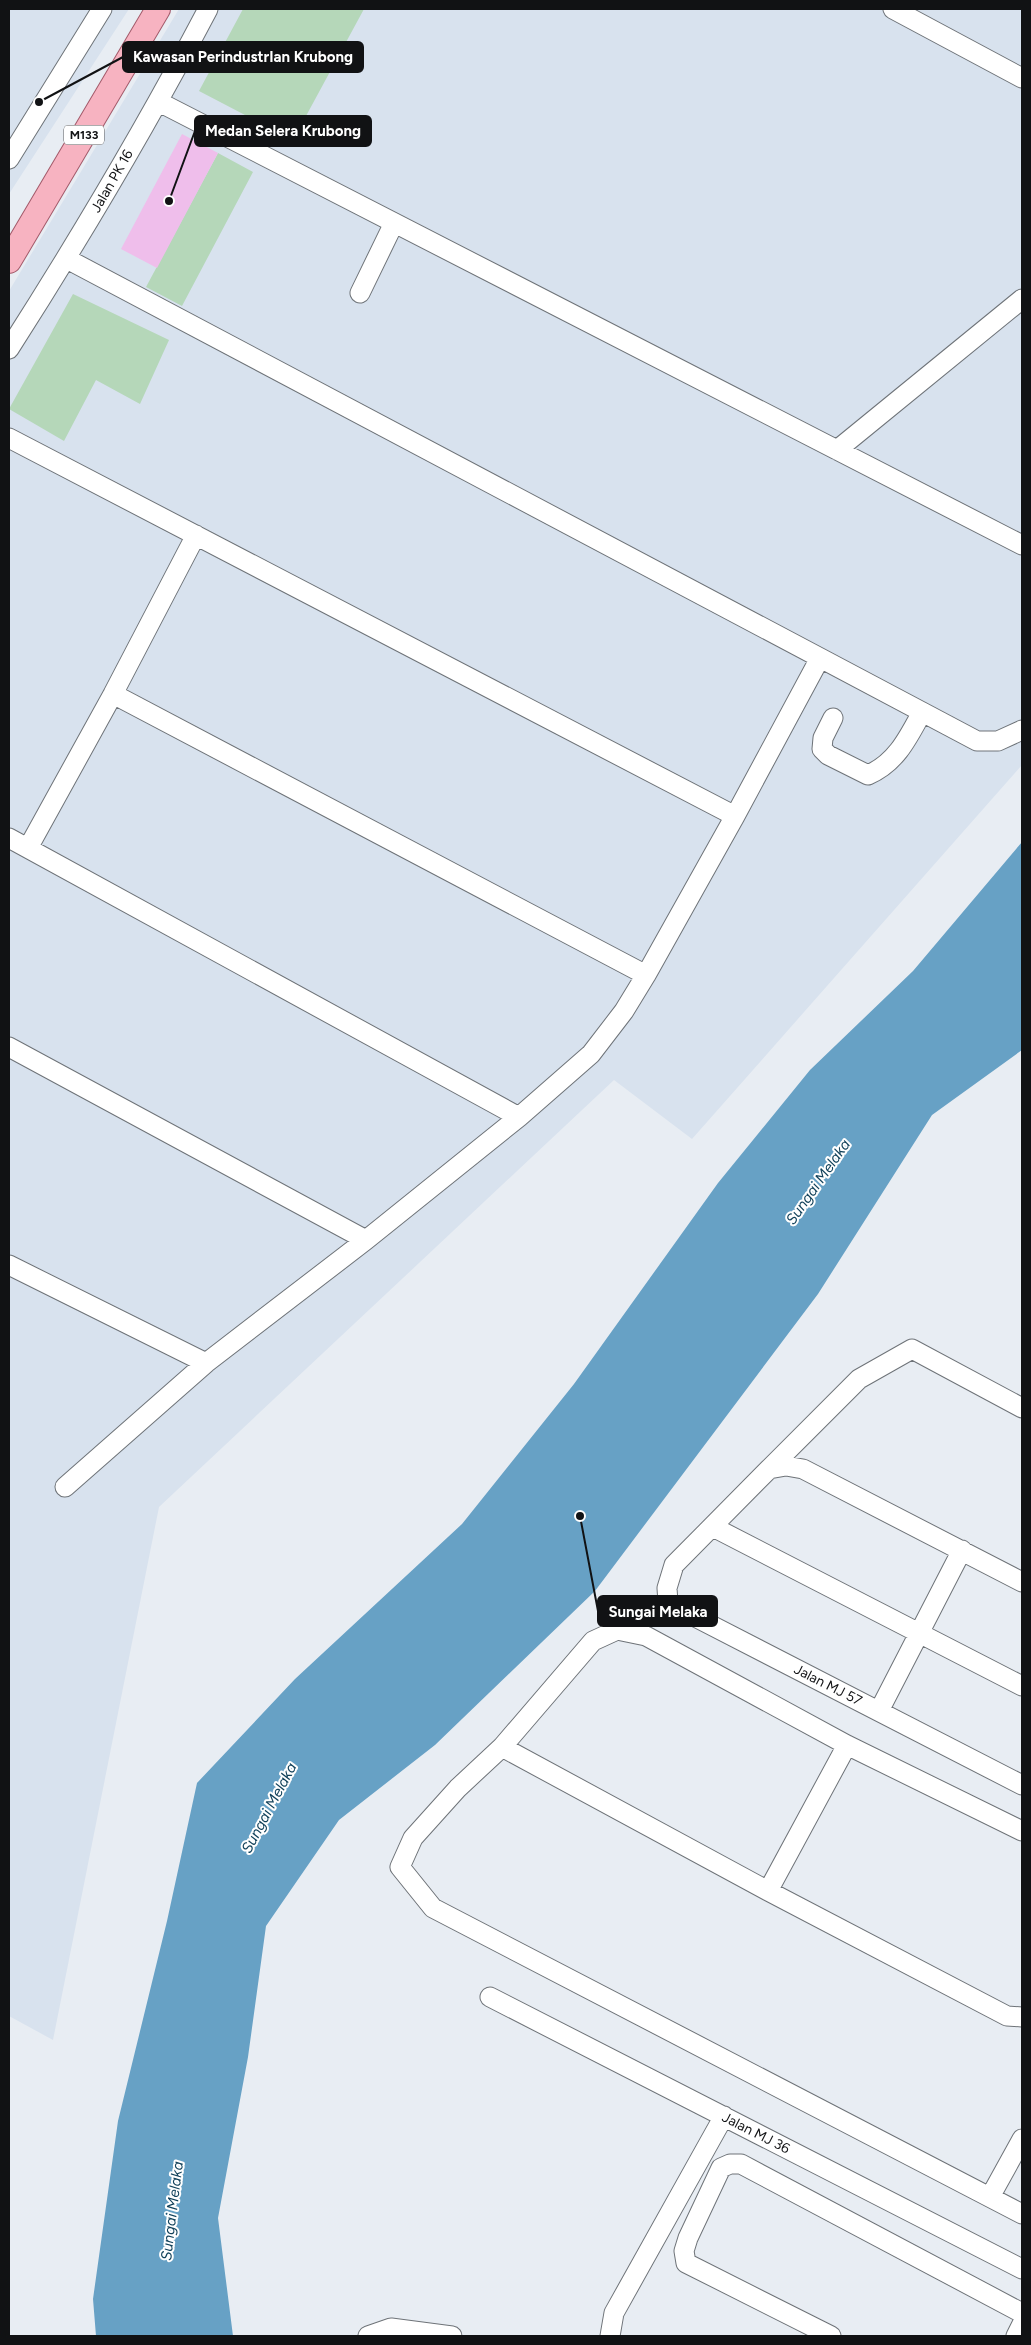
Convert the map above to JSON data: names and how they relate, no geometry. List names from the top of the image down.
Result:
{
  "streets": {
    "main road": ["M133"],
    "street": ["Jalan PK 16", "Jalan MJ 57", "Jalan MJ 36"]
  },
  "water": ["Sungai Melaka"],
  "places": ["Kawasan PerindustrIan Krubong", "Medan Selera Krubong", "Sungai Melaka"]
}
